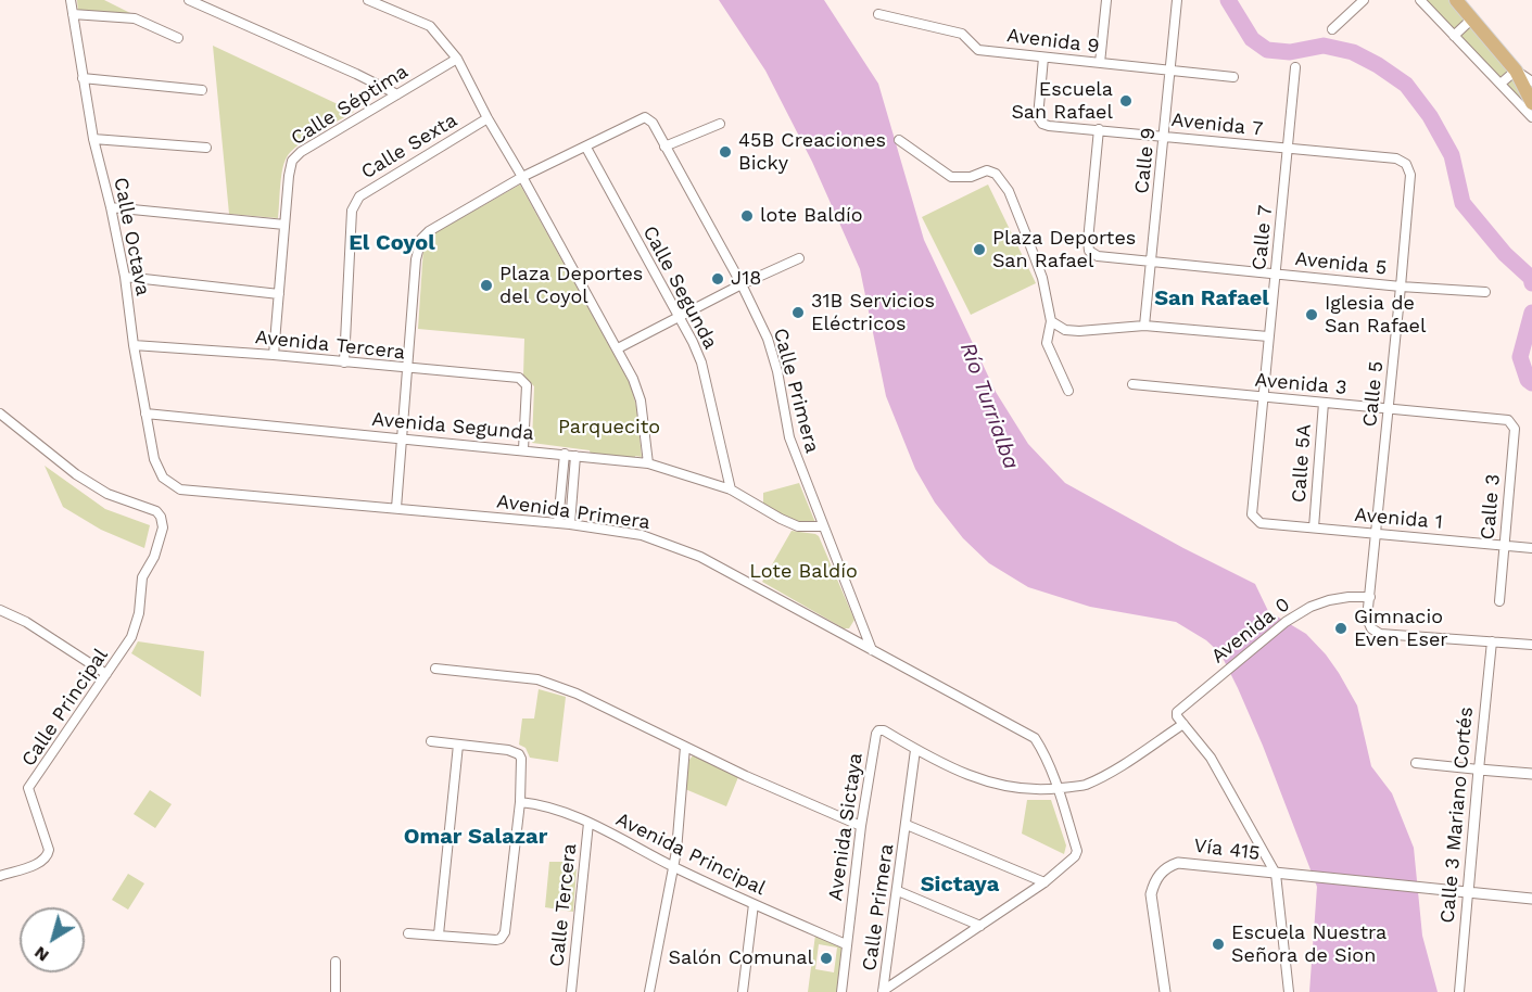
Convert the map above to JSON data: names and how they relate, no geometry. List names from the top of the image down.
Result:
{
  "streets": {
    "street": [
      "Avenida 9",
      "Calle Séptima",
      "Avenida 7",
      "Calle Sexta",
      "Calle 9",
      "Calle Octava",
      "Calle 7",
      "Avenida 5",
      "Calle Segunda",
      "Avenida Tercera",
      "Avenida 3",
      "Calle Primera",
      "Calle 5",
      "Avenida Segunda",
      "Calle 5A",
      "Calle 3",
      "Avenida Primera",
      "Avenida 1",
      "Avenida 0",
      "Calle Principal",
      "Calle 3 Mariano Cortés",
      "Avenida Sictaya",
      "Vía 415",
      "Avenida Principal",
      "Calle Tercera"
    ]
  },
  "crossings": [
    ["Avenida 9", "Avenida 7"],
    ["Avenida 9", "Calle 9"],
    ["Calle Séptima", "Avenida Tercera"],
    ["Avenida 7", "Calle 9"],
    ["Avenida 7", "Calle 7"],
    ["Avenida 7", "Avenida 5"],
    ["Avenida 7", "Calle 5"],
    ["Calle Sexta", "Avenida Tercera"],
    ["Calle 9", "Avenida 5"],
    ["Calle Octava", "Avenida Tercera"],
    ["Calle Octava", "Avenida Segunda"],
    ["Calle Octava", "Avenida Primera"],
    ["Calle 7", "Avenida 5"],
    ["Calle 7", "Avenida 3"],
    ["Calle 7", "Avenida 1"],
    ["Avenida 5", "Calle 5"],
    ["Calle Segunda", "Calle Primera"],
    ["Calle Segunda", "Avenida Segunda"],
    ["Avenida Tercera", "Avenida Segunda"],
    ["Avenida 3", "Calle 5"],
    ["Avenida 3", "Calle 5A"],
    ["Avenida 3", "Calle 3"],
    ["Calle Primera", "Avenida Segunda"],
    ["Calle Primera", "Avenida Primera"],
    ["Calle Primera", "Avenida Sictaya"],
    ["Calle 5", "Avenida 1"],
    ["Calle 5", "Avenida 0"],
    ["Calle 5", "Calle 3 Mariano Cortés"],
    ["Calle 5A", "Avenida 1"],
    ["Calle 3", "Avenida 1"],
    ["Avenida Primera", "Avenida Sictaya"],
    ["Avenida 0", "Avenida Sictaya"],
    ["Calle 3 Mariano Cortés", "Vía 415"],
    ["Avenida Sictaya", "Avenida Principal"],
    ["Avenida Principal", "Calle Tercera"]
  ],
  "districts": [
    "El Coyol",
    "San Rafael",
    "Omar Salazar",
    "Sictaya"
  ],
  "water": ["Río Turrialba"],
  "parks": ["Parquecito", "Lote Baldío"],
  "places": [
    "Escuela San Rafael",
    "45B Creaciones Bicky",
    "lote Baldío",
    "Plaza Deportes San Rafael",
    "J18",
    "Plaza Deportes del Coyol",
    "31B Servicios Eléctricos",
    "Iglesia de San Rafael",
    "Gimnacio Even Eser",
    "Escuela Nuestra Señora de Sion",
    "Salón Comunal"
  ],
  "north": "bottom left"
}
